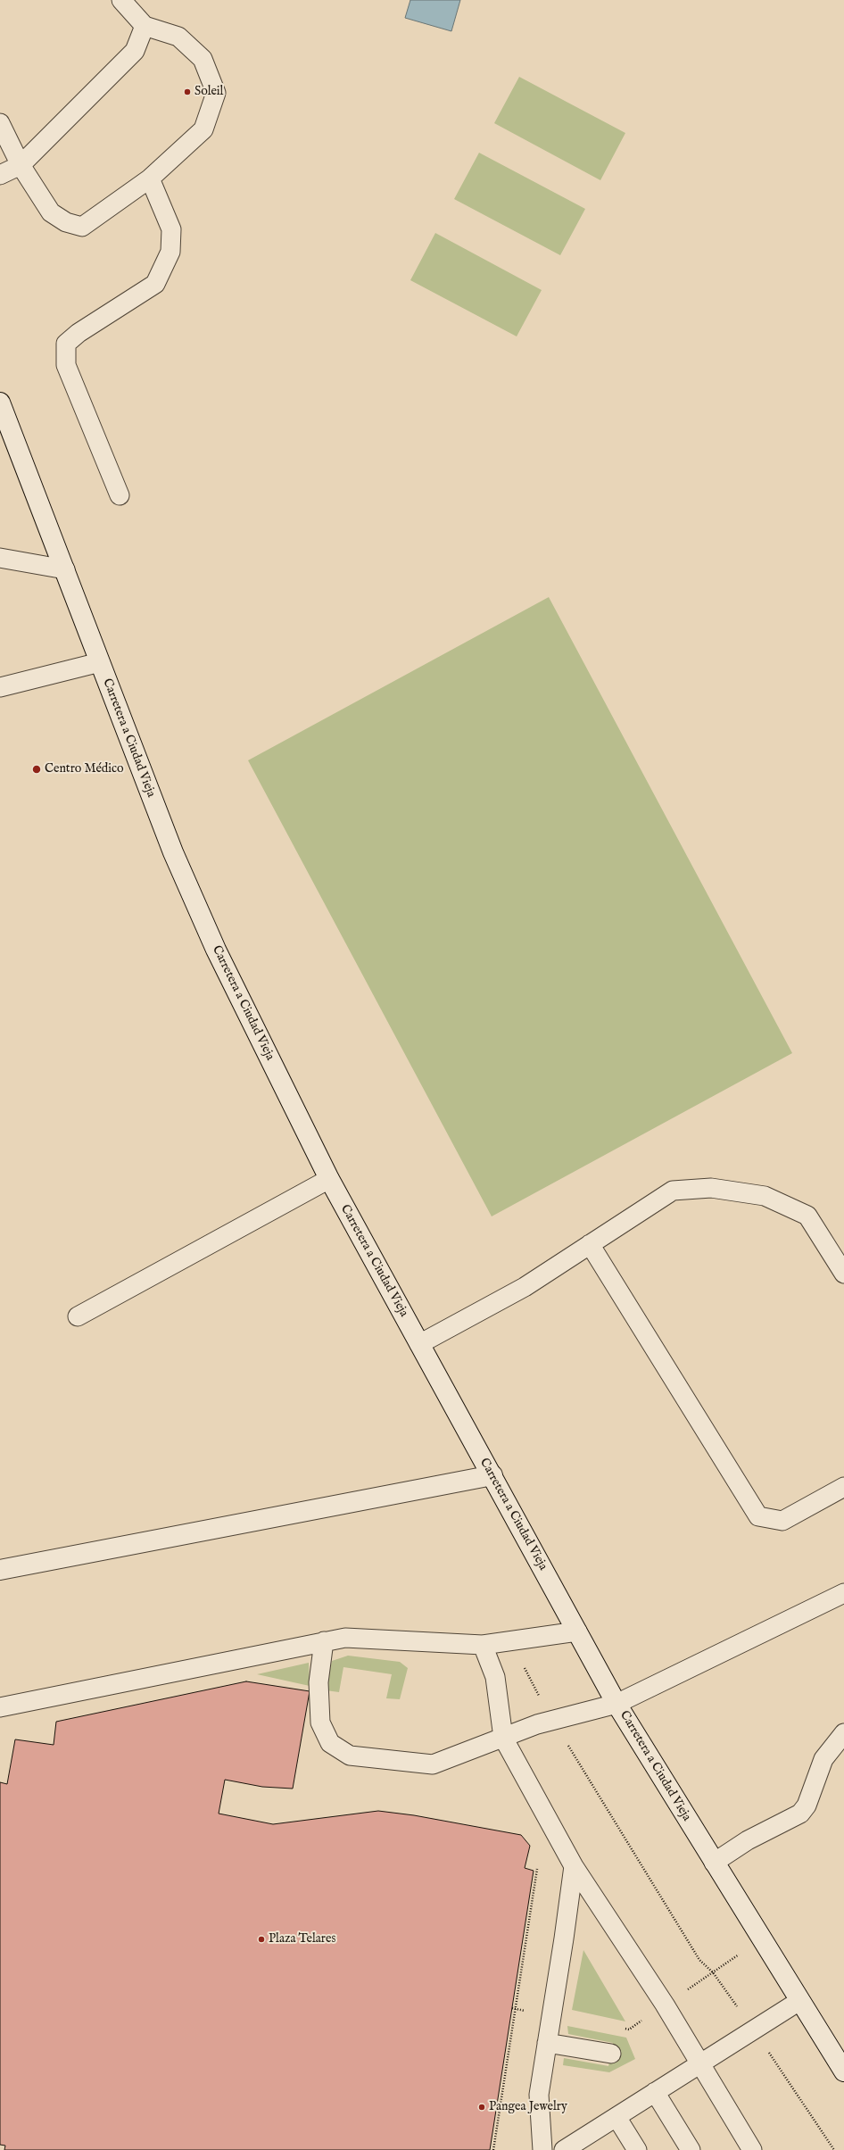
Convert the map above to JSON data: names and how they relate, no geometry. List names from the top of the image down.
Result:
{
  "streets": {
    "main road": ["Carretera a Ciudad Vieja"]
  },
  "places": [
    "Soleil",
    "Centro Médico",
    "Plaza Telares",
    "Pangea Jewelry"
  ]
}
